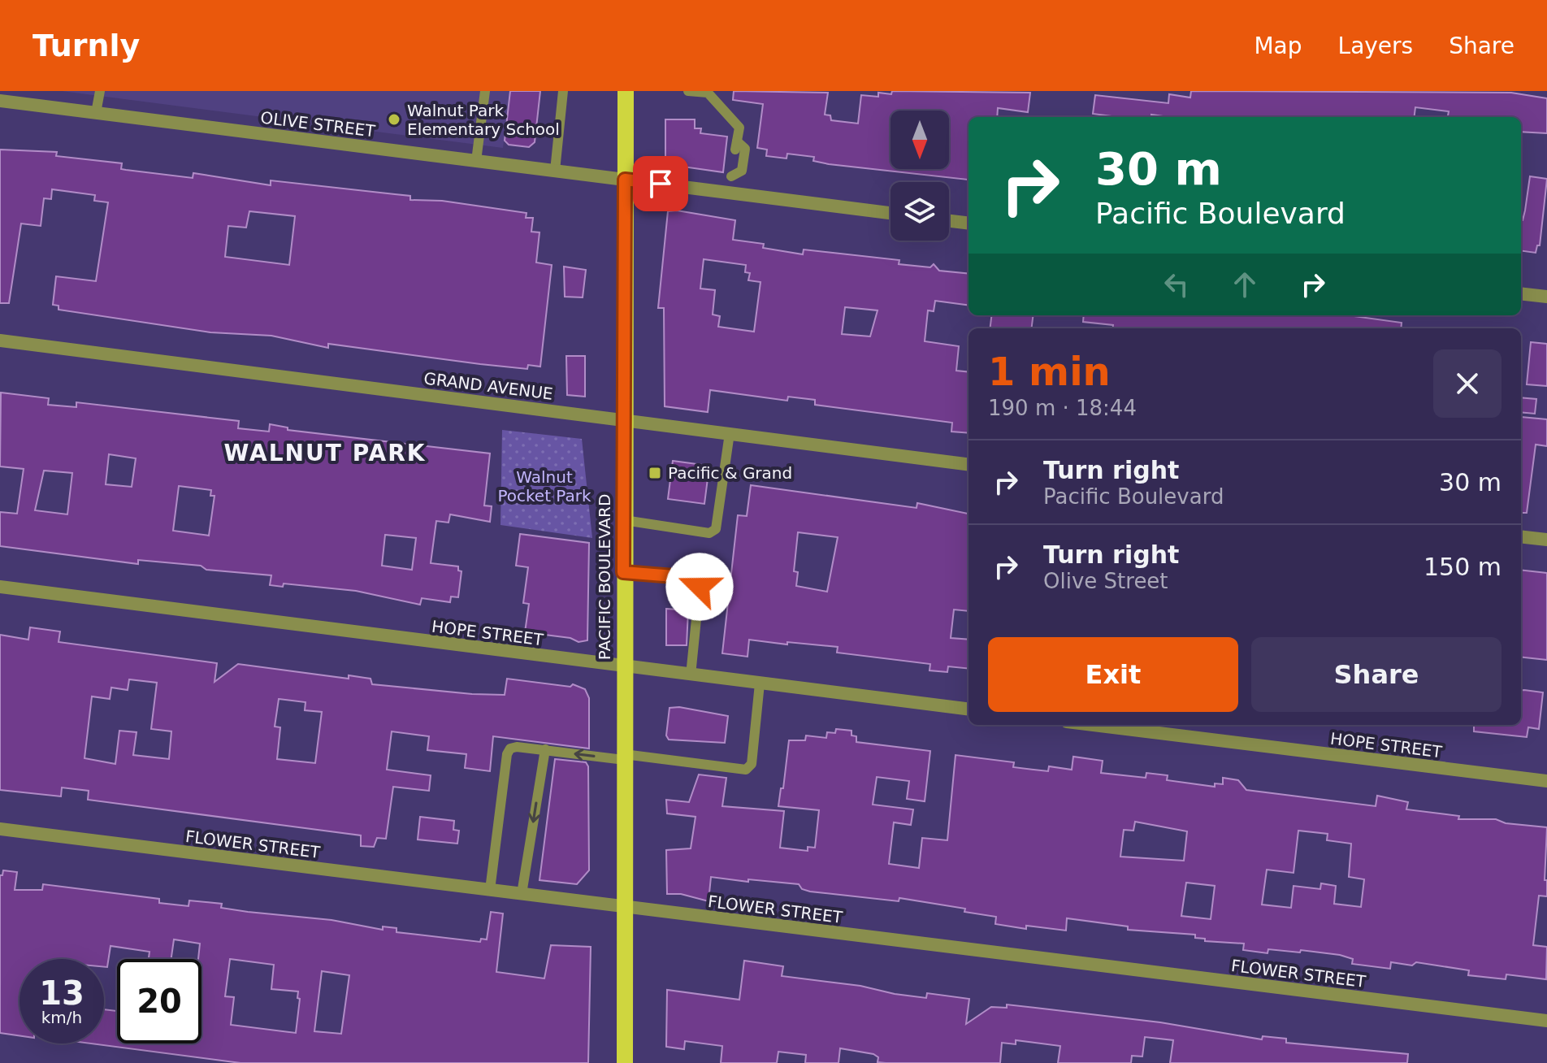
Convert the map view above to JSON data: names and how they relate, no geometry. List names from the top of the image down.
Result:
{
  "streets": {
    "main road": ["PACIFIC BOULEVARD"],
    "street": [
      "OLIVE STREET",
      "GRAND AVENUE",
      "HOPE STREET",
      "FLOWER STREET"
    ]
  },
  "crossings": [
    ["OLIVE STREET", "PACIFIC BOULEVARD"],
    ["GRAND AVENUE", "PACIFIC BOULEVARD"],
    ["PACIFIC BOULEVARD", "HOPE STREET"],
    ["PACIFIC BOULEVARD", "FLOWER STREET"]
  ],
  "districts": ["WALNUT PARK"],
  "parks": ["Walnut Pocket Park"],
  "places": {
    "other": ["Walnut Park Elementary School"],
    "transit": ["Pacific & Grand"]
  },
  "north": "bottom",
  "page": {
    "header": "Turnly",
    "nav": ["Map", "Layers", "Share"],
    "turn": ["30 m", "Pacific Boulevard"],
    "heading": ["1 min", "190 m · 18:44"],
    "list": [
      {
        "name": "Turn right",
        "note": "Pacific Boulevard",
        "value": "30 m"
      },
      {
        "name": "Turn right",
        "note": "Olive Street",
        "value": "150 m"
      }
    ],
    "buttons": ["Exit", "Share"],
    "speed": "13 km/h",
    "limit": "20"
  }
}
